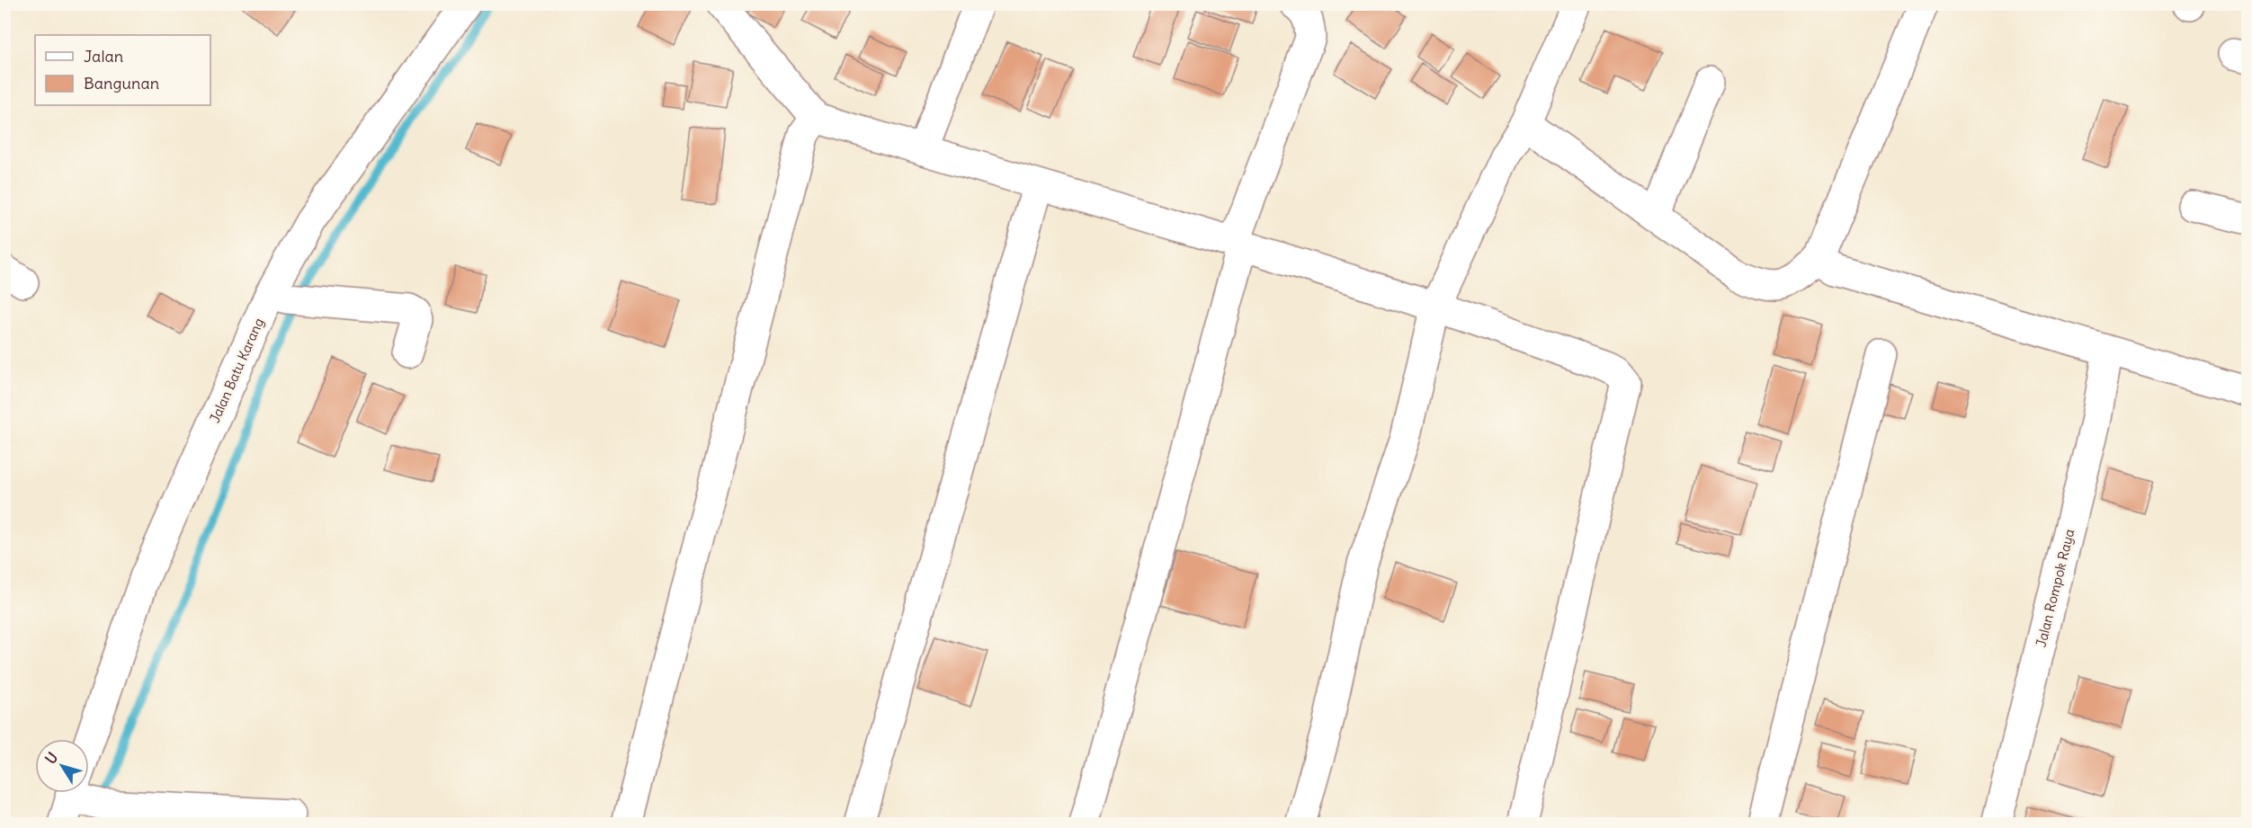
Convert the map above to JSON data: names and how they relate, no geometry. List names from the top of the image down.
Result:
{
  "streets": {
    "street": ["Jalan Batu Karang", "Jalan Rompok Raya"]
  },
  "legend": ["Jalan", "Bangunan"],
  "north": "top left"
}
